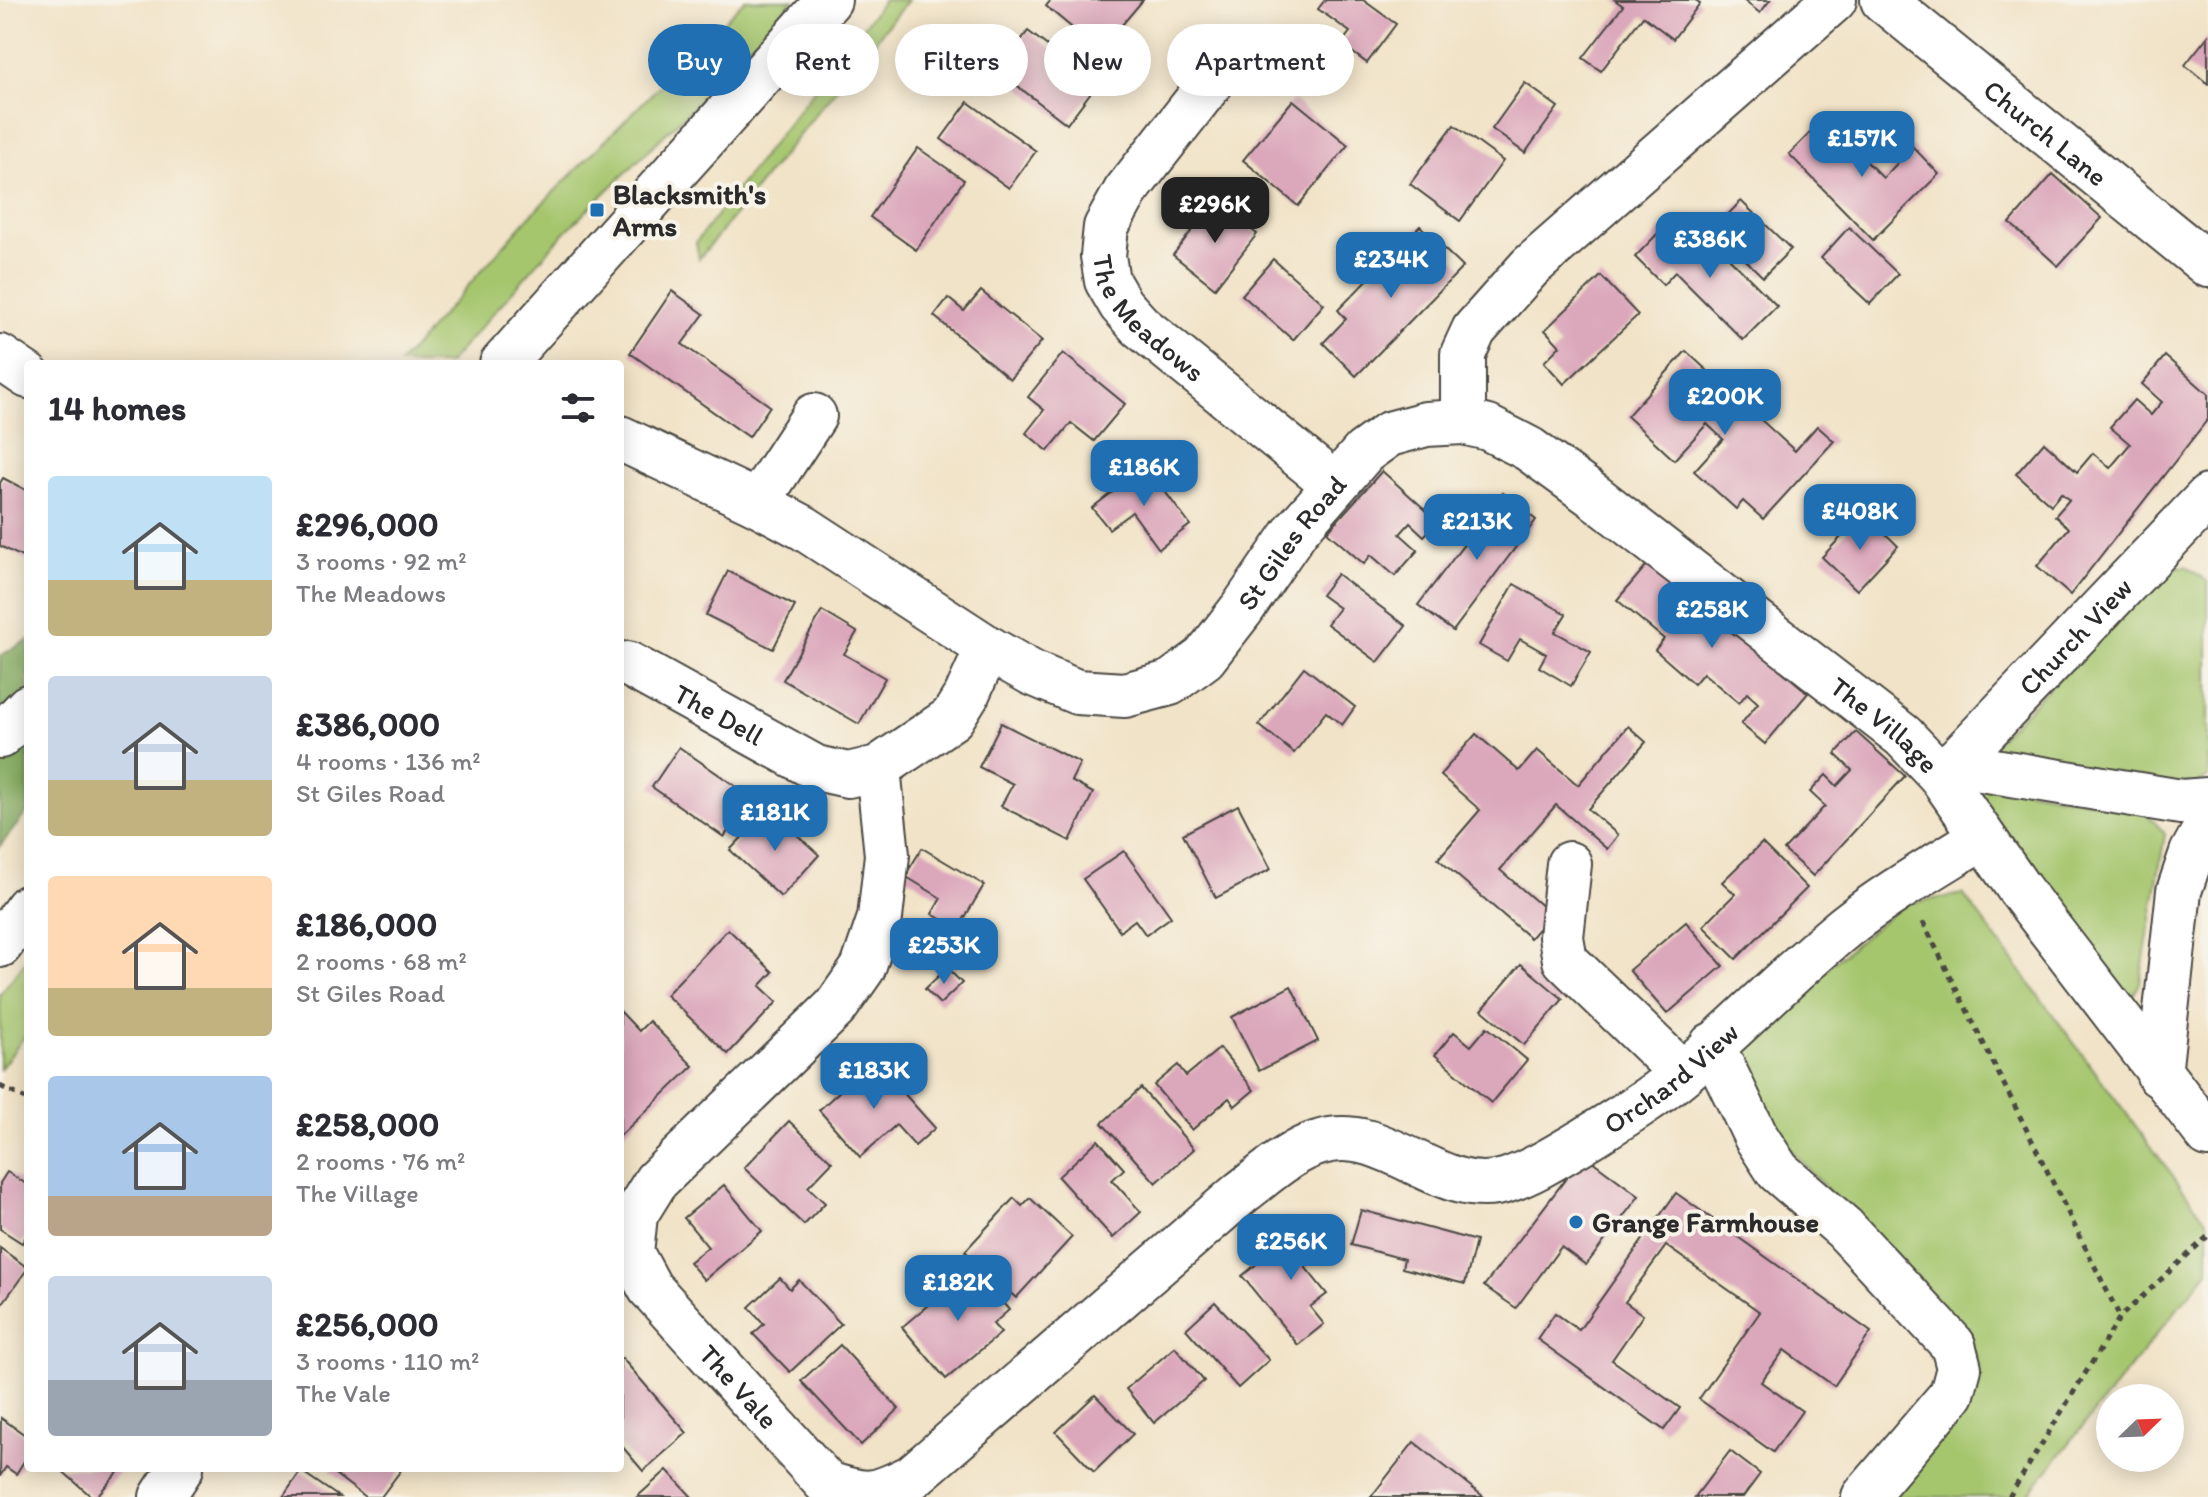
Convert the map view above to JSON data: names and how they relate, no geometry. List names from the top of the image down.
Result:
{
  "streets": {
    "main road": [
      "Church Lane",
      "The Meadows",
      "St Giles Road",
      "Church View",
      "The Dell",
      "The Village",
      "Orchard View",
      "The Vale"
    ]
  },
  "crossings": [
    ["The Meadows", "St Giles Road"],
    ["St Giles Road", "The Dell"],
    ["St Giles Road", "The Village"],
    ["Church View", "The Village"],
    ["The Dell", "The Vale"],
    ["The Village", "Orchard View"],
    ["Orchard View", "The Vale"]
  ],
  "places": {
    "transit": ["Blacksmith's Arms"],
    "other": ["Grange Farmhouse"]
  },
  "north": "top right",
  "page": {
    "chip": [
      "Buy",
      "Rent",
      "Filters",
      "New",
      "Apartment"
    ],
    "price": [
      "£157K",
      "£296K",
      "£386K",
      "£234K",
      "£200K",
      "£186K",
      "£408K",
      "£213K",
      "£258K",
      "£181K",
      "£253K",
      "£183K",
      "£256K",
      "£182K"
    ],
    "heading": "14 homes",
    "list": [
      {
        "name": "£296,000",
        "note": "3 rooms · 92 m² · The Meadows"
      },
      {
        "name": "£386,000",
        "note": "4 rooms · 136 m² · St Giles Road"
      },
      {
        "name": "£186,000",
        "note": "2 rooms · 68 m² · St Giles Road"
      },
      {
        "name": "£258,000",
        "note": "2 rooms · 76 m² · The Village"
      },
      {
        "name": "£256,000",
        "note": "3 rooms · 110 m² · The Vale"
      }
    ]
  }
}
